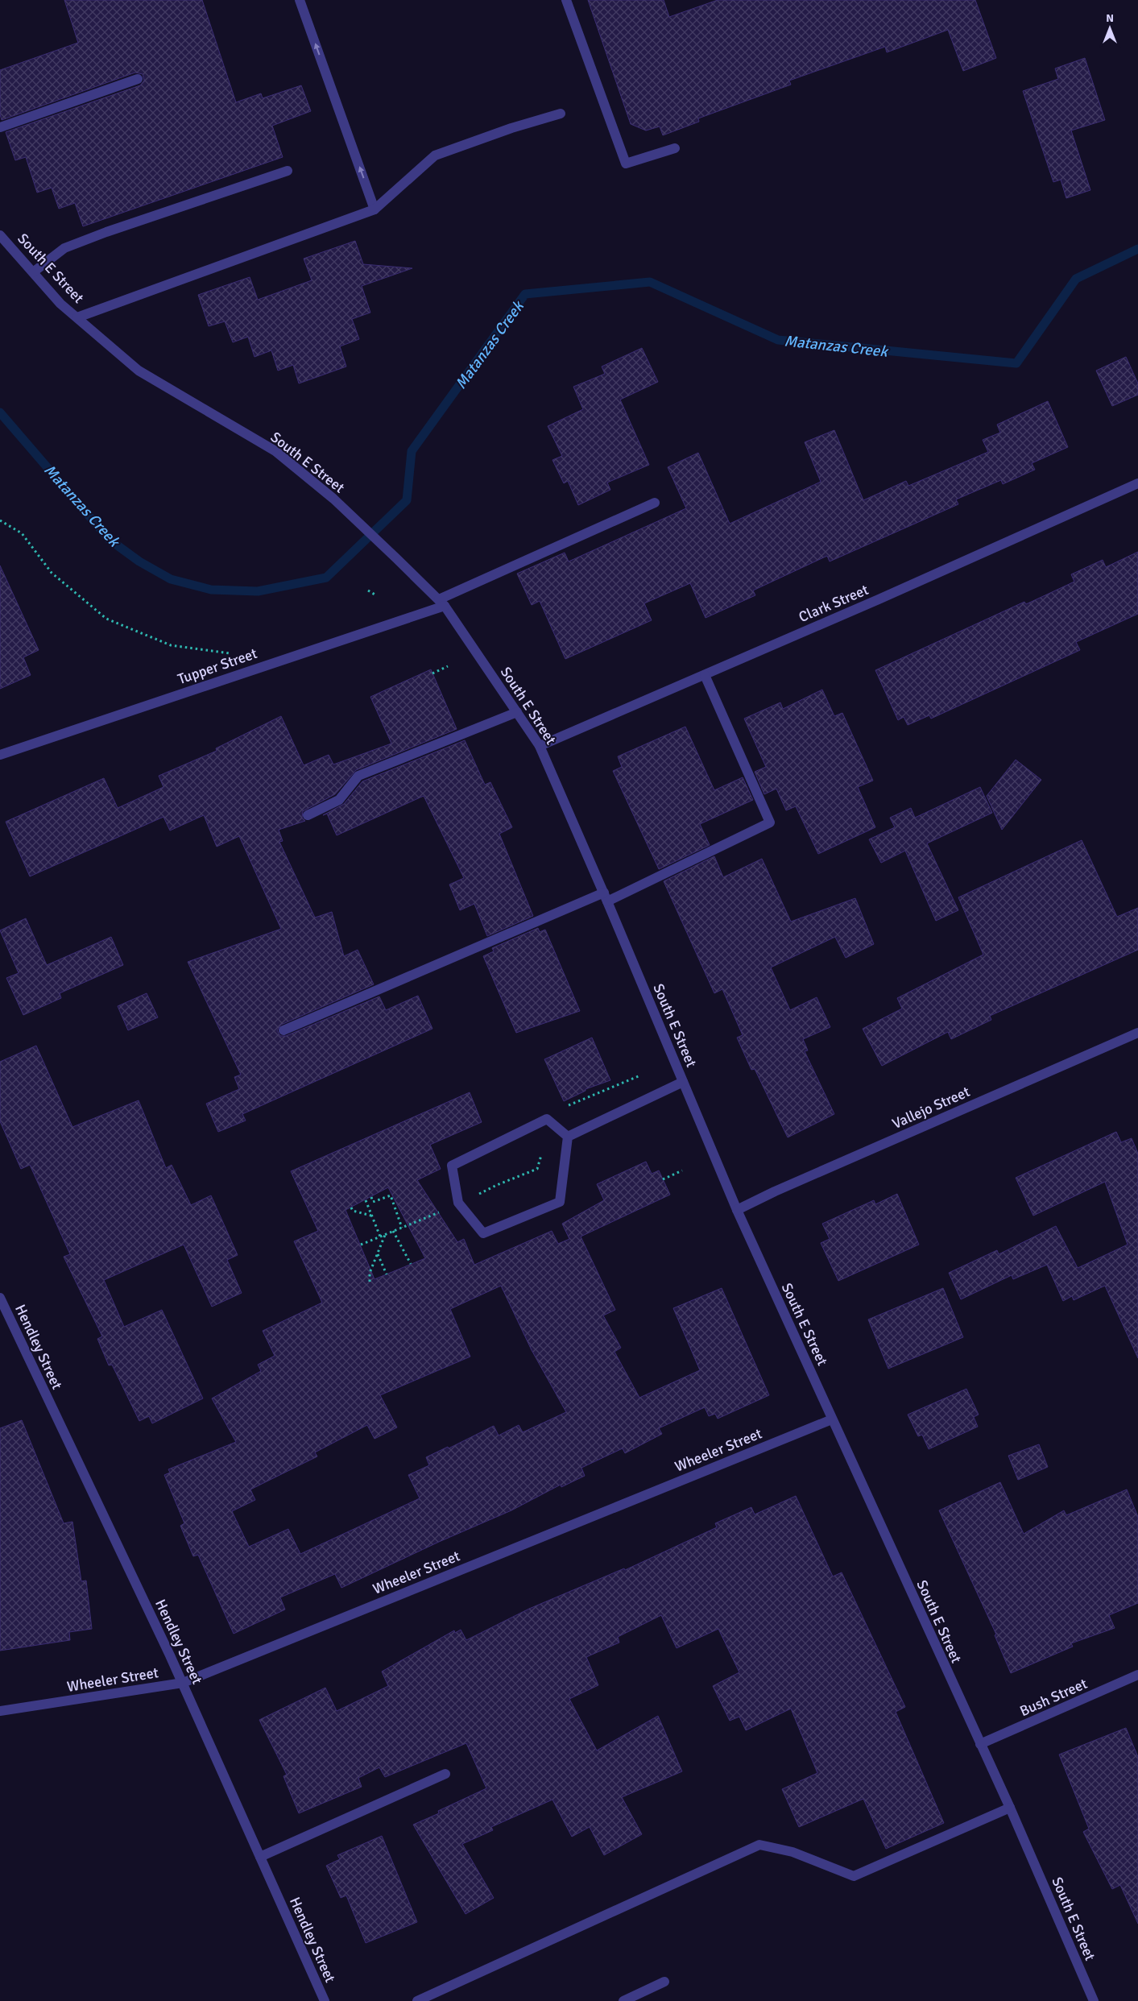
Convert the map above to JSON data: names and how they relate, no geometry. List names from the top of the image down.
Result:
{
  "streets": {
    "street": [
      "South E Street",
      "Clark Street",
      "Tupper Street",
      "Vallejo Street",
      "Hendley Street",
      "Wheeler Street",
      "Bush Street"
    ]
  },
  "crossings": [
    ["South E Street", "Clark Street"],
    ["South E Street", "Tupper Street"],
    ["South E Street", "Vallejo Street"],
    ["South E Street", "Wheeler Street"],
    ["South E Street", "Bush Street"],
    ["Hendley Street", "Wheeler Street"]
  ],
  "water": ["Matanzas Creek"],
  "north": "top"
}
